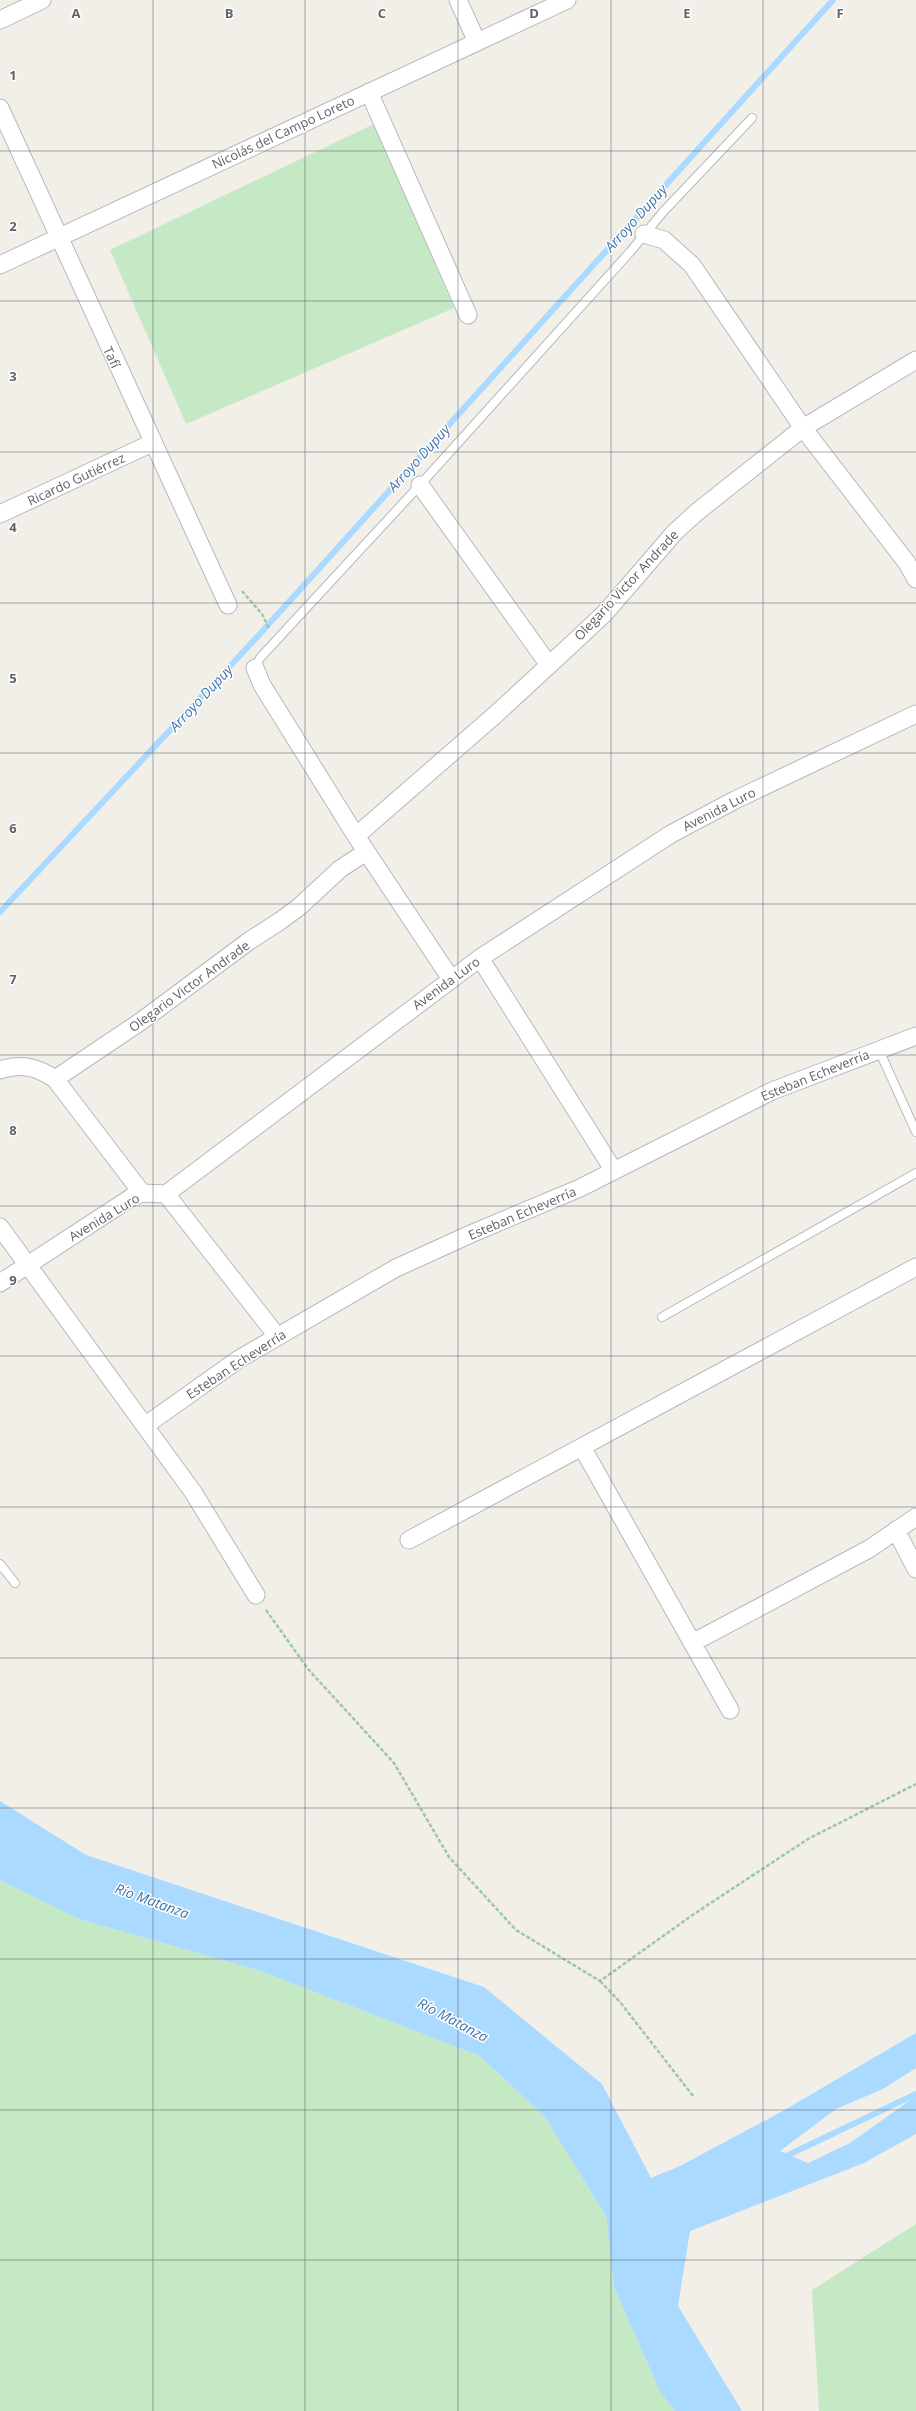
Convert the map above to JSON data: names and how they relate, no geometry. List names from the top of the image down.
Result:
{
  "streets": {
    "street": [
      "Nicolás del Campo Loreto",
      "Tafí",
      "Ricardo Gutiérrez",
      "Olegario Victor Andrade",
      "Avenida Luro",
      "Esteban Echeverría"
    ]
  },
  "crossings": [
    ["Nicolás del Campo Loreto", "Tafí"],
    ["Tafí", "Ricardo Gutiérrez"]
  ],
  "water": ["Arroyo Dupuy", "Río Matanza"],
  "grid": {
    "columns": [
      "A",
      "B",
      "C",
      "D",
      "E",
      "F"
    ],
    "rows": [
      "1",
      "2",
      "3",
      "4",
      "5",
      "6",
      "7",
      "8",
      "9"
    ]
  }
}
